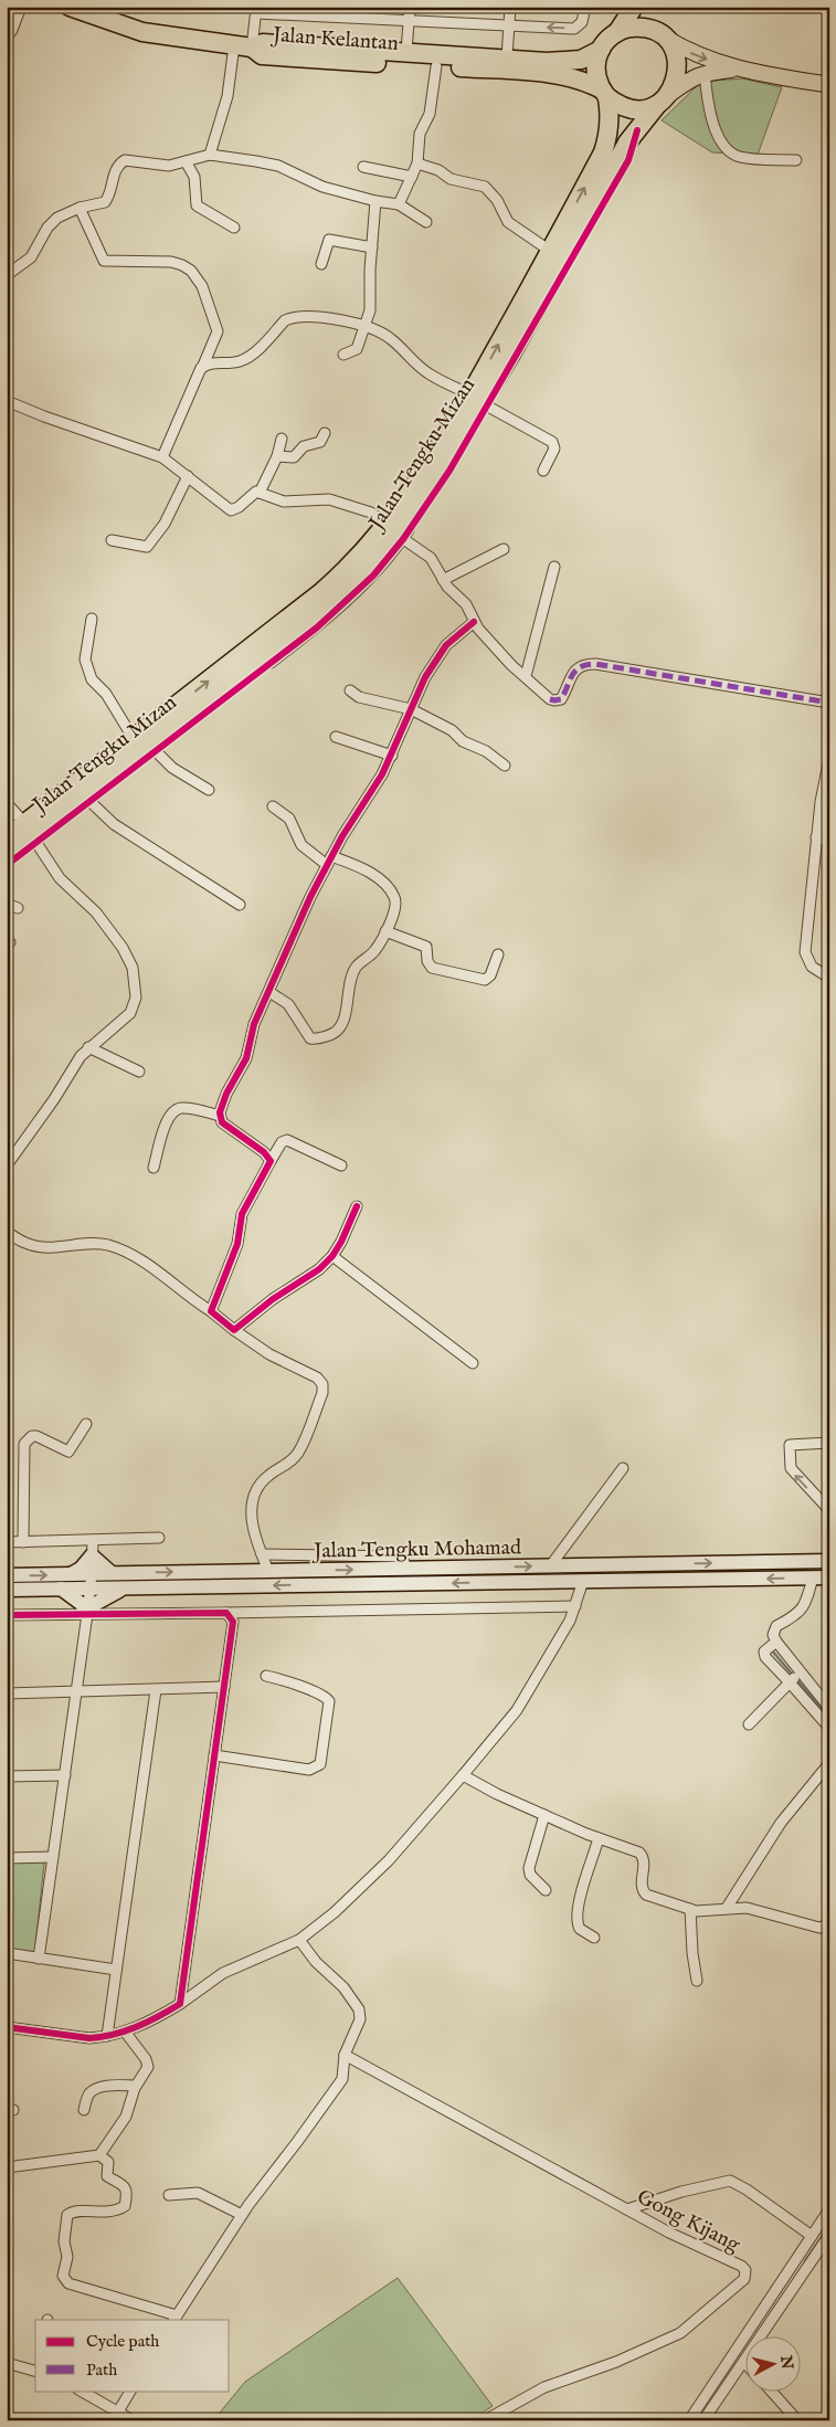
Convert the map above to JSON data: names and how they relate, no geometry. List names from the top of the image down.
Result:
{
  "streets": {
    "highway": ["Jalan Kelantan", "Jalan Tengku Mizan"],
    "main road": ["Jalan Tengku Mohamad"],
    "street": ["Gong Kijang"]
  },
  "crossings": [
    ["Jalan Kelantan", "Jalan Tengku Mizan"]
  ],
  "legend": ["Cycle path", "Path"],
  "north": "right"
}
